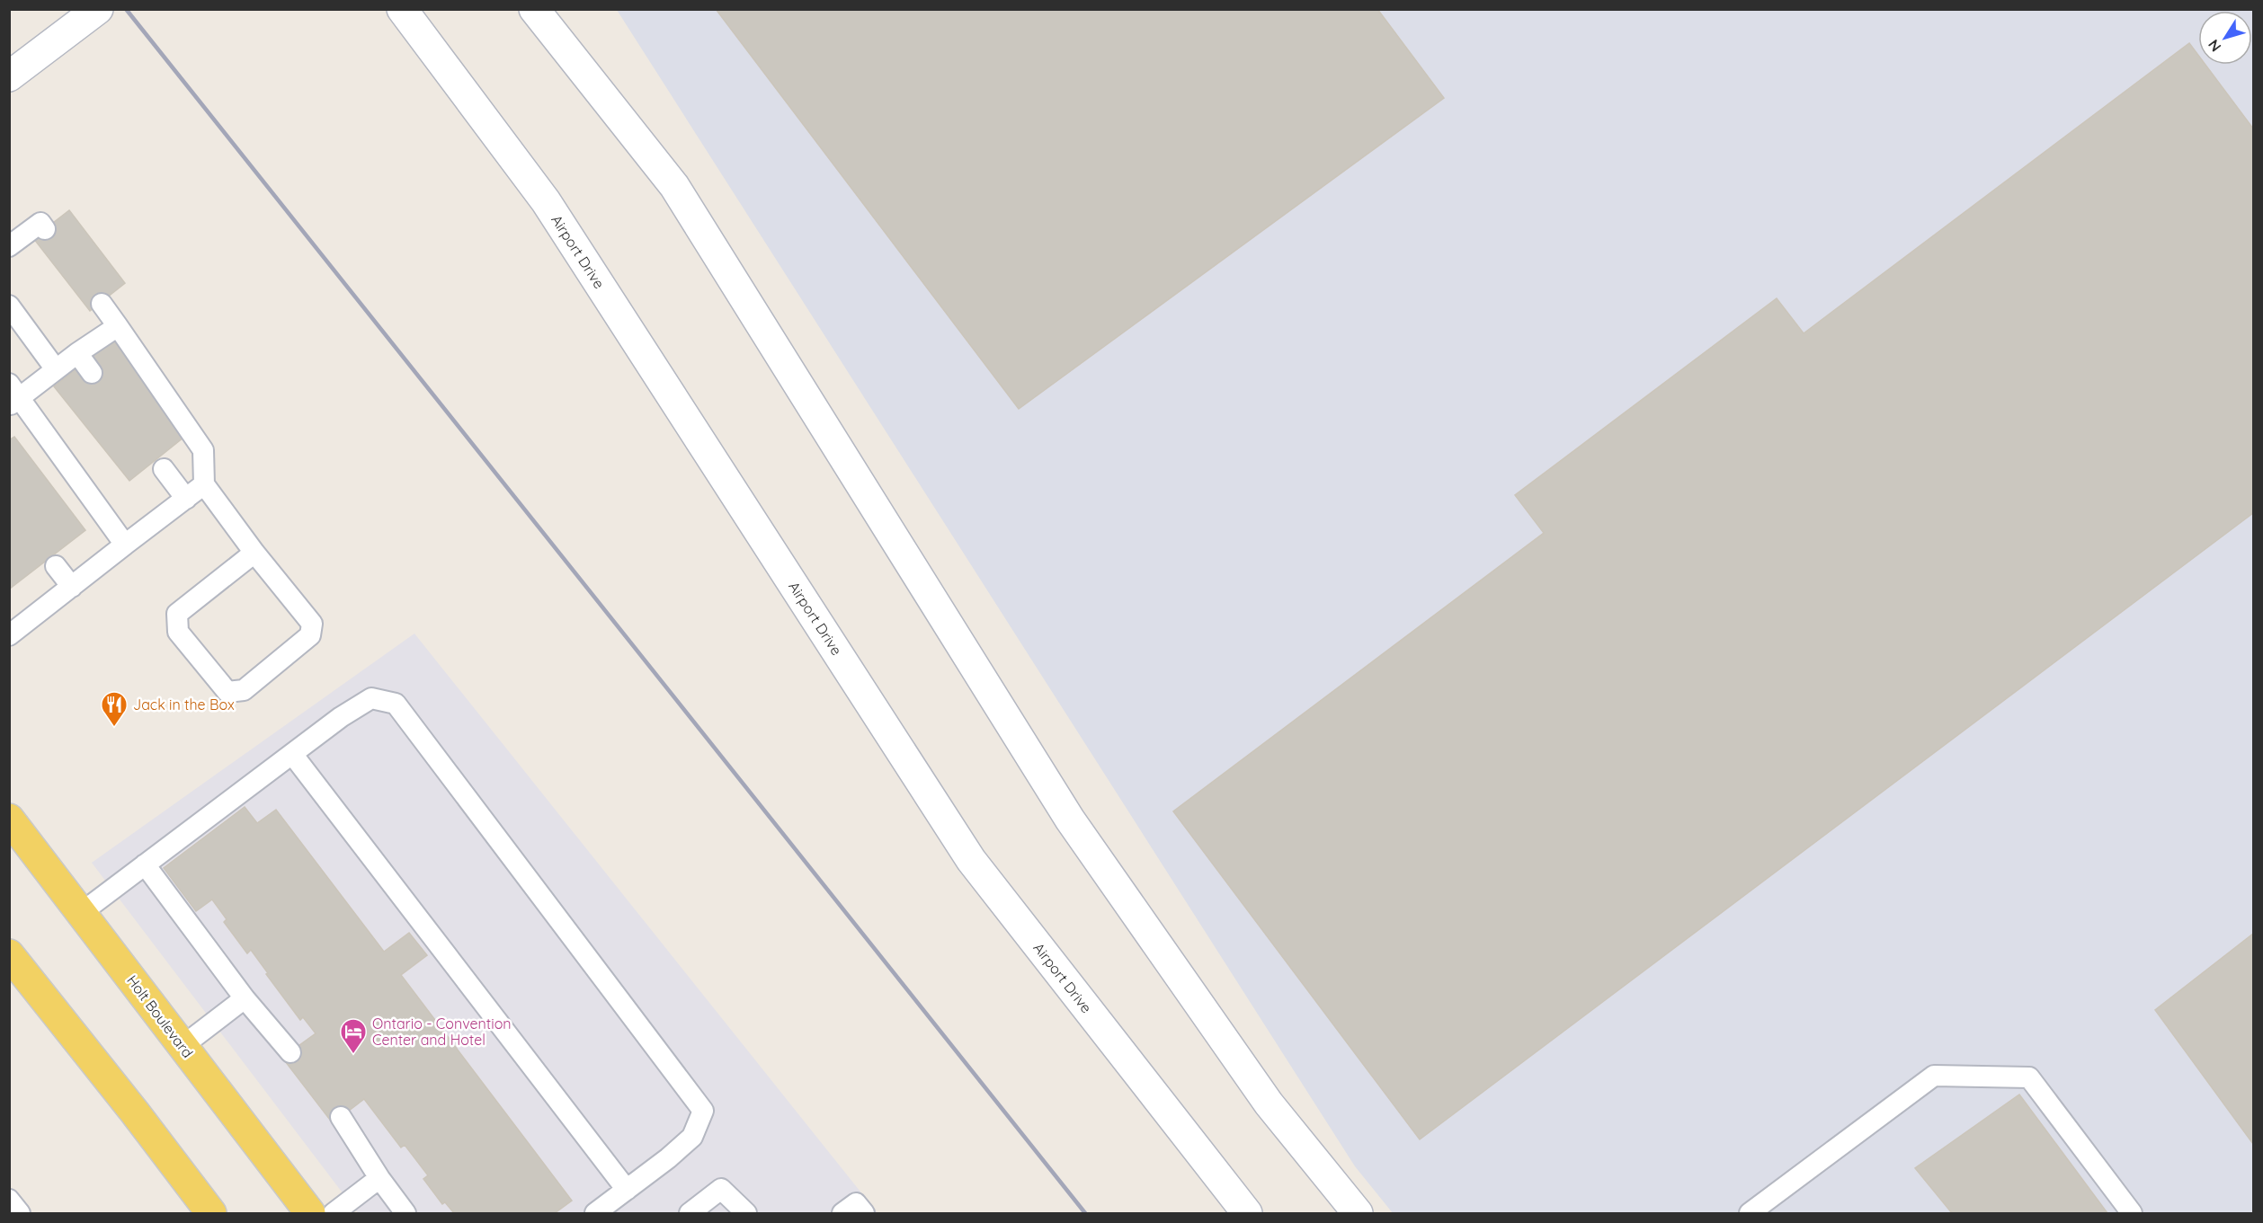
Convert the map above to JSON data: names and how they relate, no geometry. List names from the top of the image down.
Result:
{
  "streets": {
    "main road": ["Airport Drive", "Holt Boulevard"]
  },
  "places": {
    "restaurant": ["Jack in the Box"],
    "hotel": ["Ontario - Convention Center and Hotel"]
  },
  "north": "bottom left"
}
